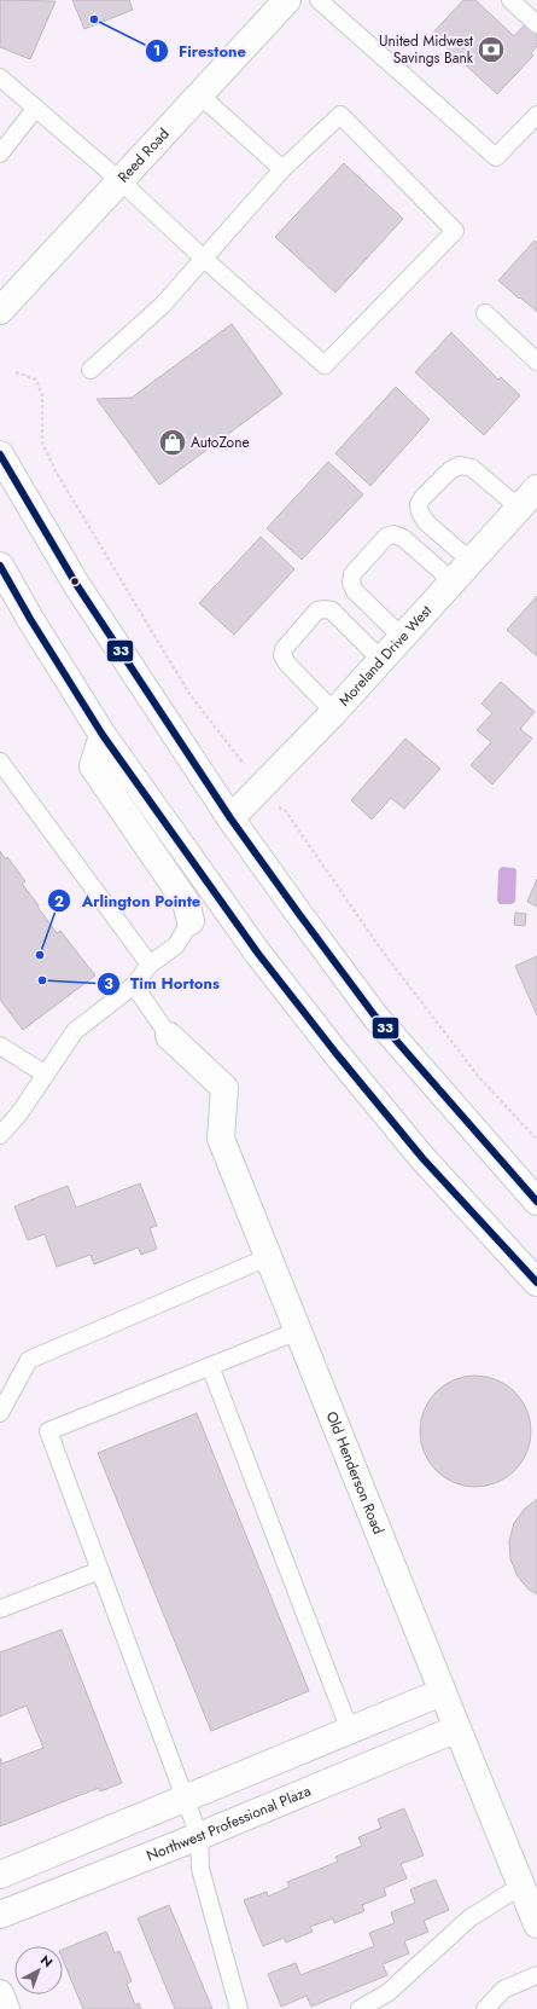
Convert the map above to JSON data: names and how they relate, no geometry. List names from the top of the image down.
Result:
{
  "streets": {
    "street": [
      "Reed Road",
      "Moreland Drive West",
      "Old Henderson Road",
      "Northwest Professional Plaza"
    ]
  },
  "crossings": [
    ["Old Henderson Road", "Northwest Professional Plaza"]
  ],
  "places": {
    "other": ["Firestone", "Arlington Pointe", "Tim Hortons"],
    "bank": ["United Midwest Savings Bank"],
    "shop": ["AutoZone"]
  },
  "lines": ["transit line 33"],
  "north": "top right"
}
